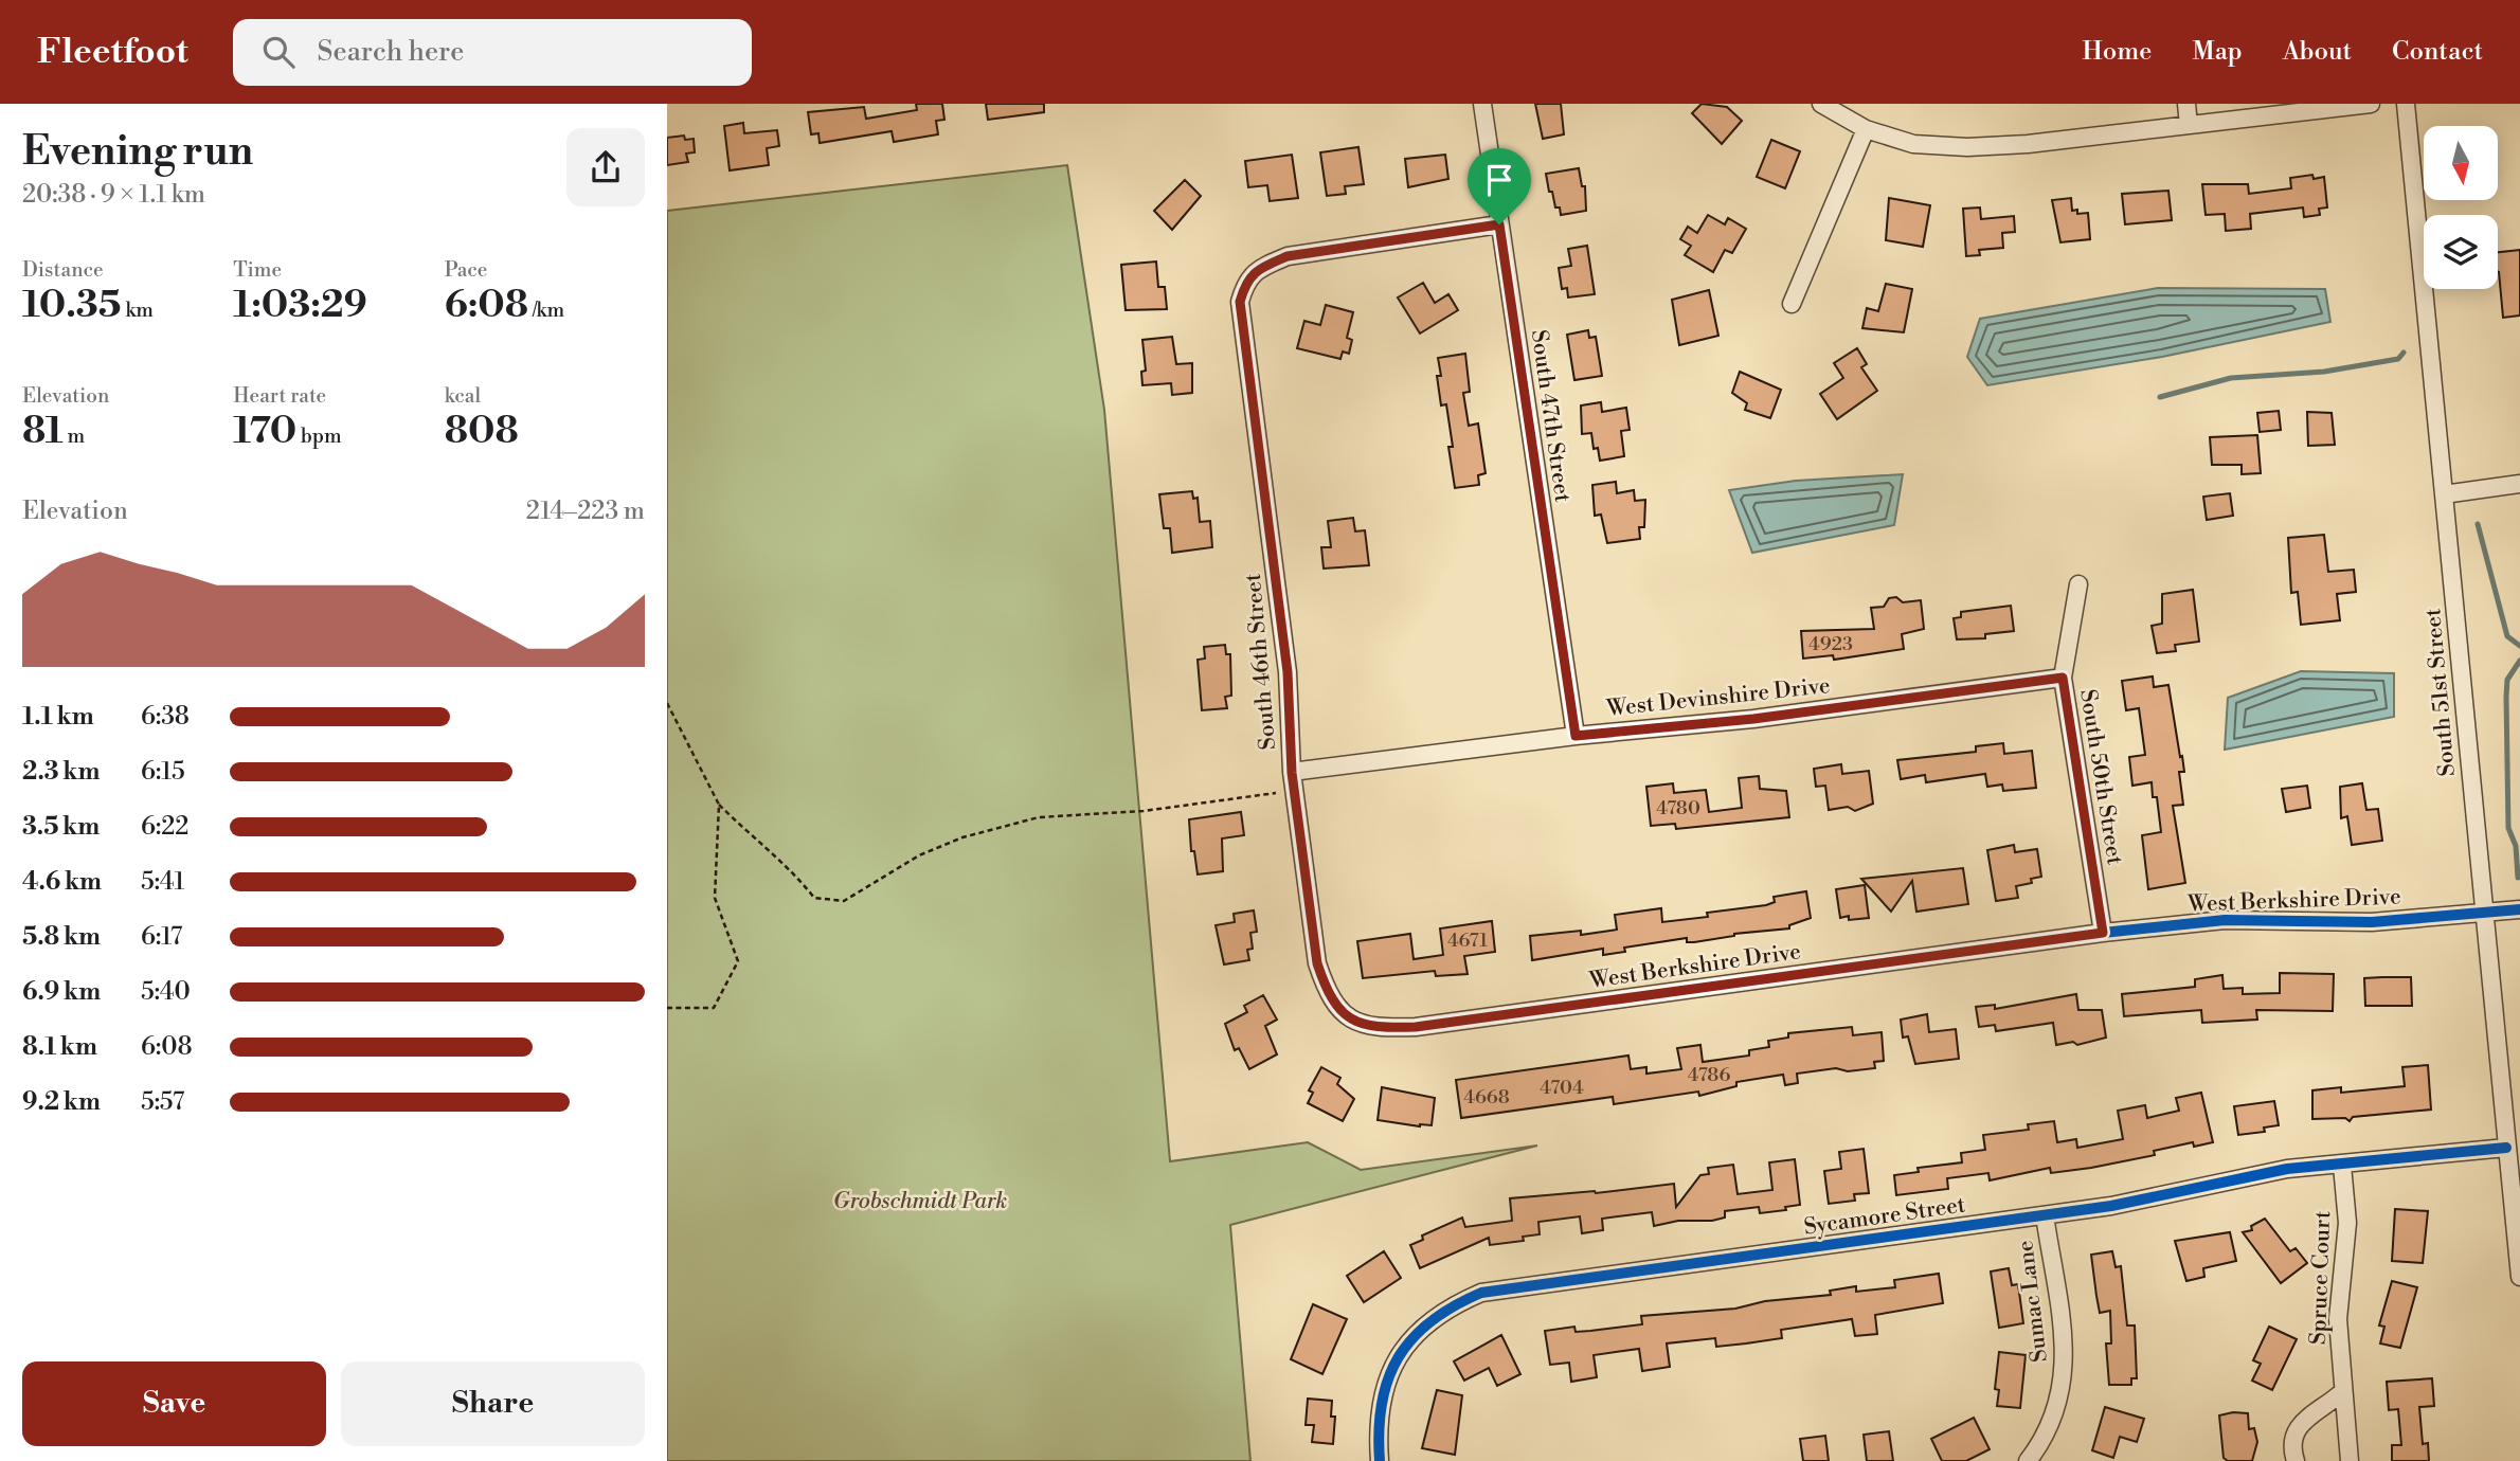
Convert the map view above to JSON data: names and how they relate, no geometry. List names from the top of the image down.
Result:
{
  "streets": {
    "street": [
      "South 47th Street",
      "South 46th Street",
      "South 51st Street",
      "West Devinshire Drive",
      "South 50th Street",
      "West Berkshire Drive",
      "Sycamore Street",
      "Spruce Court",
      "Sumac Lane"
    ]
  },
  "crossings": [
    ["South 47th Street", "South 46th Street"],
    ["South 47th Street", "West Devinshire Drive"],
    ["South 46th Street", "West Devinshire Drive"],
    ["South 46th Street", "West Berkshire Drive"],
    ["South 51st Street", "West Berkshire Drive"],
    ["South 51st Street", "Sycamore Street"],
    ["West Devinshire Drive", "South 50th Street"],
    ["South 50th Street", "West Berkshire Drive"],
    ["Sycamore Street", "Spruce Court"],
    ["Sycamore Street", "Sumac Lane"]
  ],
  "parks": ["Grobschmidt Park"],
  "house_numbers": [
    "4923",
    "4780",
    "4671",
    "4786",
    "4704",
    "4668"
  ],
  "north": "bottom",
  "page": {
    "header": "Fleetfoot",
    "search": "Search here",
    "nav": [
      "Home",
      "Map",
      "About",
      "Contact"
    ],
    "heading": ["Evening run", "20:38 · 9 × 1.1 km"],
    "stats": [
      ["Distance", "10.35 km"],
      ["Time", "1:03:29"],
      ["Pace", "6:08 /km"],
      ["Elevation", "81 m"],
      ["Heart rate", "170 bpm"],
      ["kcal", "808"]
    ],
    "chart": ["Elevation", "214–223 m"],
    "list": [
      {
        "name": "1.1 km",
        "note": "6:38"
      },
      {
        "name": "2.3 km",
        "note": "6:15"
      },
      {
        "name": "3.5 km",
        "note": "6:22"
      },
      {
        "name": "4.6 km",
        "note": "5:41"
      },
      {
        "name": "5.8 km",
        "note": "6:17"
      },
      {
        "name": "6.9 km",
        "note": "5:40"
      },
      {
        "name": "8.1 km",
        "note": "6:08"
      },
      {
        "name": "9.2 km",
        "note": "5:57"
      }
    ],
    "buttons": ["Save", "Share"]
  }
}
